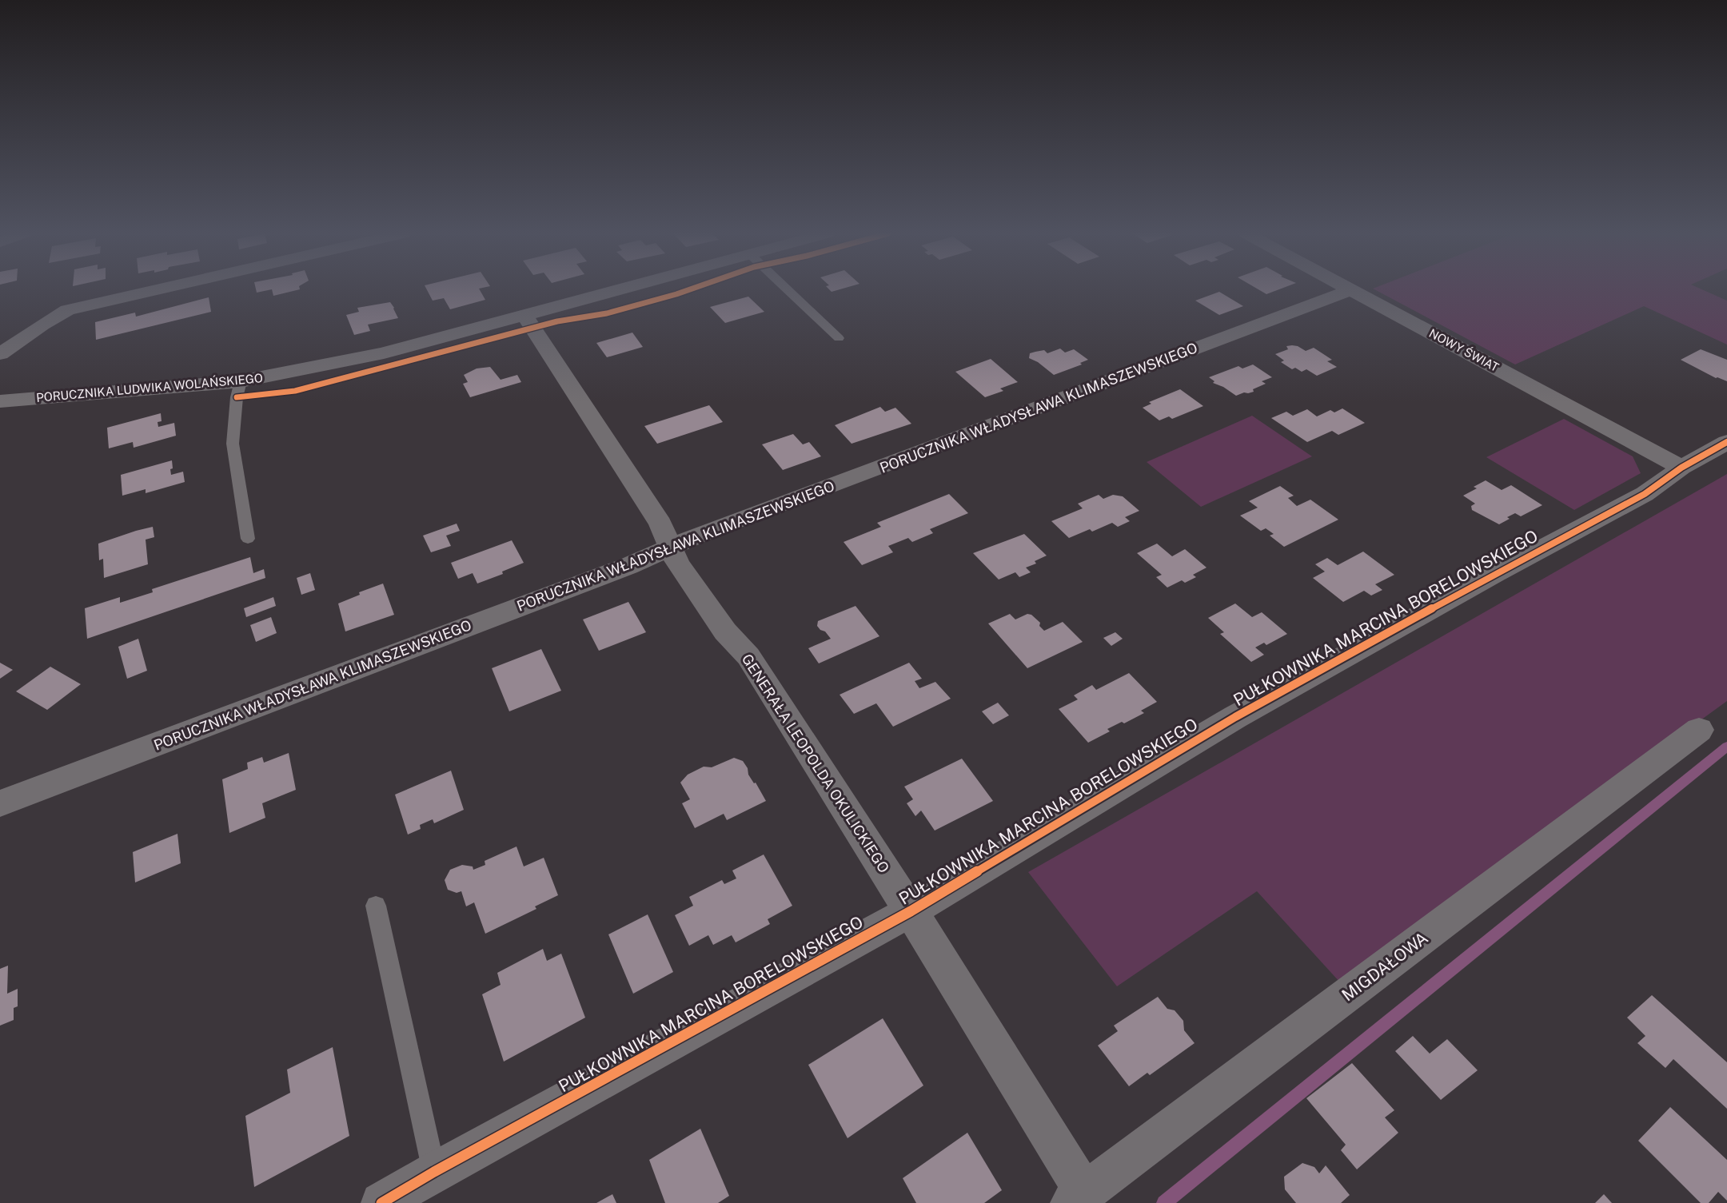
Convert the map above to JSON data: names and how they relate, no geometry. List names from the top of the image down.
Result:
{
  "streets": {
    "street": [
      "NOWY ŚWIAT",
      "PORUCZNIKA LUDWIKA WOLAŃSKIEGO",
      "PORUCZNIKA WŁADYSŁAWA KLIMASZEWSKIEGO",
      "PUŁKOWNIKA MARCINA BORELOWSKIEGO",
      "GENERAŁA LEOPOLDA OKULICKIEGO",
      "MIGDAŁOWA"
    ]
  },
  "crossings": [
    ["NOWY ŚWIAT", "PORUCZNIKA WŁADYSŁAWA KLIMASZEWSKIEGO"],
    ["NOWY ŚWIAT", "PUŁKOWNIKA MARCINA BORELOWSKIEGO"],
    ["PORUCZNIKA LUDWIKA WOLAŃSKIEGO", "GENERAŁA LEOPOLDA OKULICKIEGO"],
    ["PORUCZNIKA WŁADYSŁAWA KLIMASZEWSKIEGO", "GENERAŁA LEOPOLDA OKULICKIEGO"],
    ["PUŁKOWNIKA MARCINA BORELOWSKIEGO", "GENERAŁA LEOPOLDA OKULICKIEGO"],
    ["GENERAŁA LEOPOLDA OKULICKIEGO", "MIGDAŁOWA"]
  ]
}
